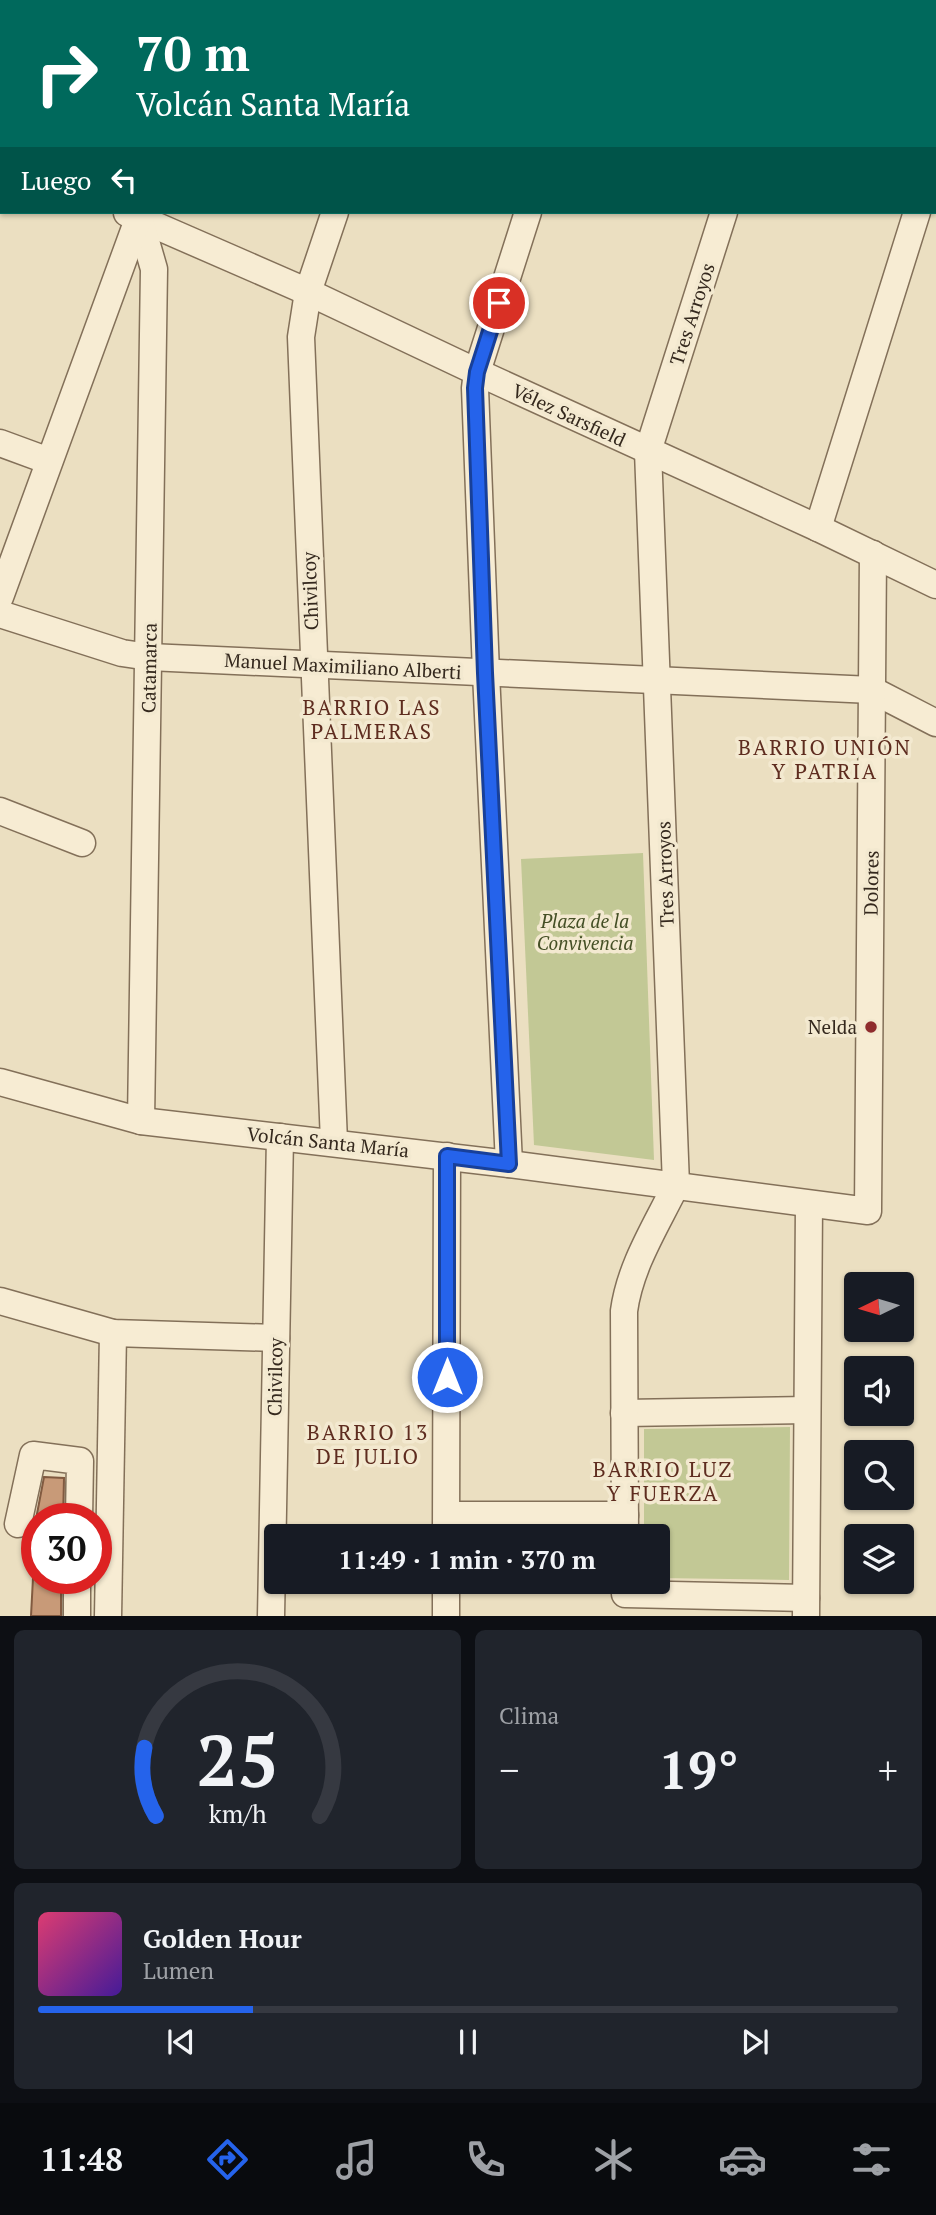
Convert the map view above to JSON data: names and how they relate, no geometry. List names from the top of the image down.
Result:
{
  "streets": {
    "street": [
      "Tres Arroyos",
      "Vélez Sarsfield",
      "Chivilcoy",
      "Manuel Maximiliano Alberti",
      "Catamarca",
      "Dolores",
      "Volcán Santa María"
    ]
  },
  "crossings": [
    ["Tres Arroyos", "Vélez Sarsfield"],
    ["Tres Arroyos", "Manuel Maximiliano Alberti"],
    ["Tres Arroyos", "Volcán Santa María"],
    ["Vélez Sarsfield", "Chivilcoy"],
    ["Vélez Sarsfield", "Catamarca"],
    ["Vélez Sarsfield", "Dolores"],
    ["Chivilcoy", "Manuel Maximiliano Alberti"],
    ["Chivilcoy", "Volcán Santa María"],
    ["Manuel Maximiliano Alberti", "Catamarca"],
    ["Manuel Maximiliano Alberti", "Dolores"],
    ["Catamarca", "Volcán Santa María"],
    ["Dolores", "Volcán Santa María"]
  ],
  "districts": [
    "BARRIO LAS PALMERAS",
    "BARRIO UNIÓN Y PATRIA",
    "BARRIO 13 DE JULIO",
    "BARRIO LUZ Y FUERZA"
  ],
  "parks": ["Plaza de la Convivencia"],
  "places": ["Nelda"],
  "north": "left",
  "page": {
    "turn": ["70 m", "Volcán Santa María"],
    "then": "Luego",
    "limit": "30",
    "trip": "11:49 · 1 min · 370 m",
    "tile": "Clima",
    "heat": ["−", "19°", "+"],
    "song": ["Golden Hour", "Lumen"],
    "tabs": "11:48",
    "gauge": ["25", "km/h"]
  }
}
